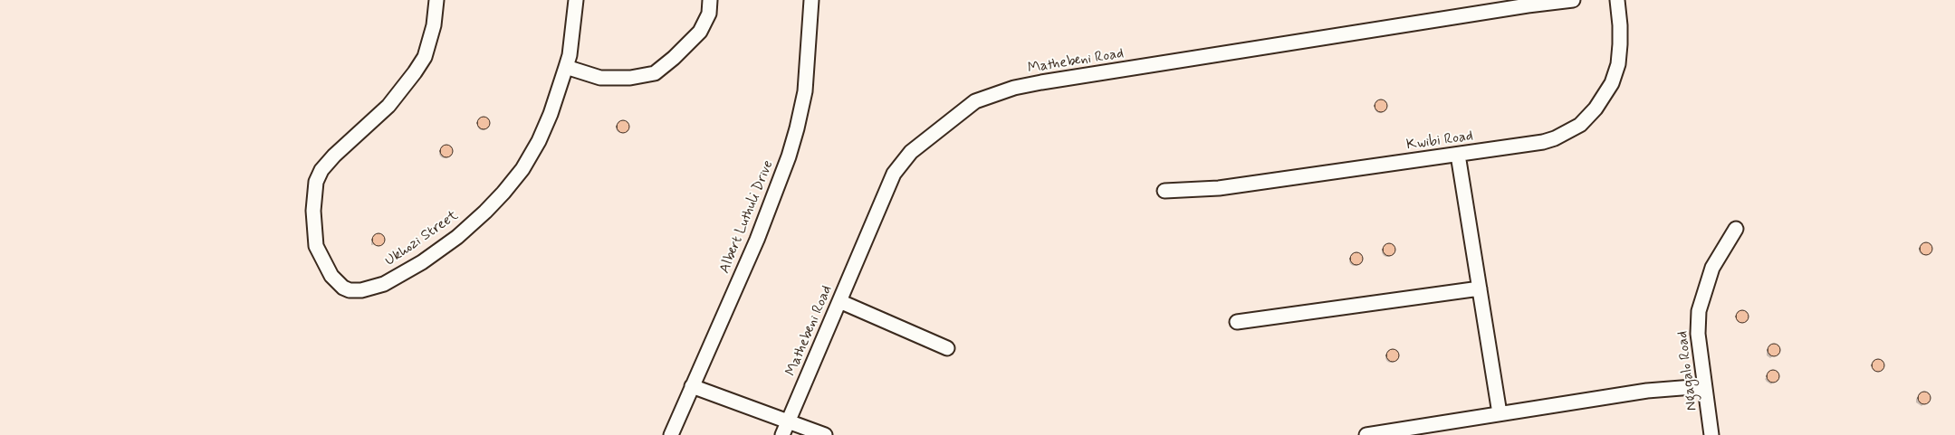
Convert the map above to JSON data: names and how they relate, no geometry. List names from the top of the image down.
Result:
{
  "streets": {
    "street": [
      "Mathebeni Road",
      "Kwibi Road",
      "Albert Luthuli Drive",
      "Ukhozi Street",
      "Ngagalo Road"
    ]
  }
}
